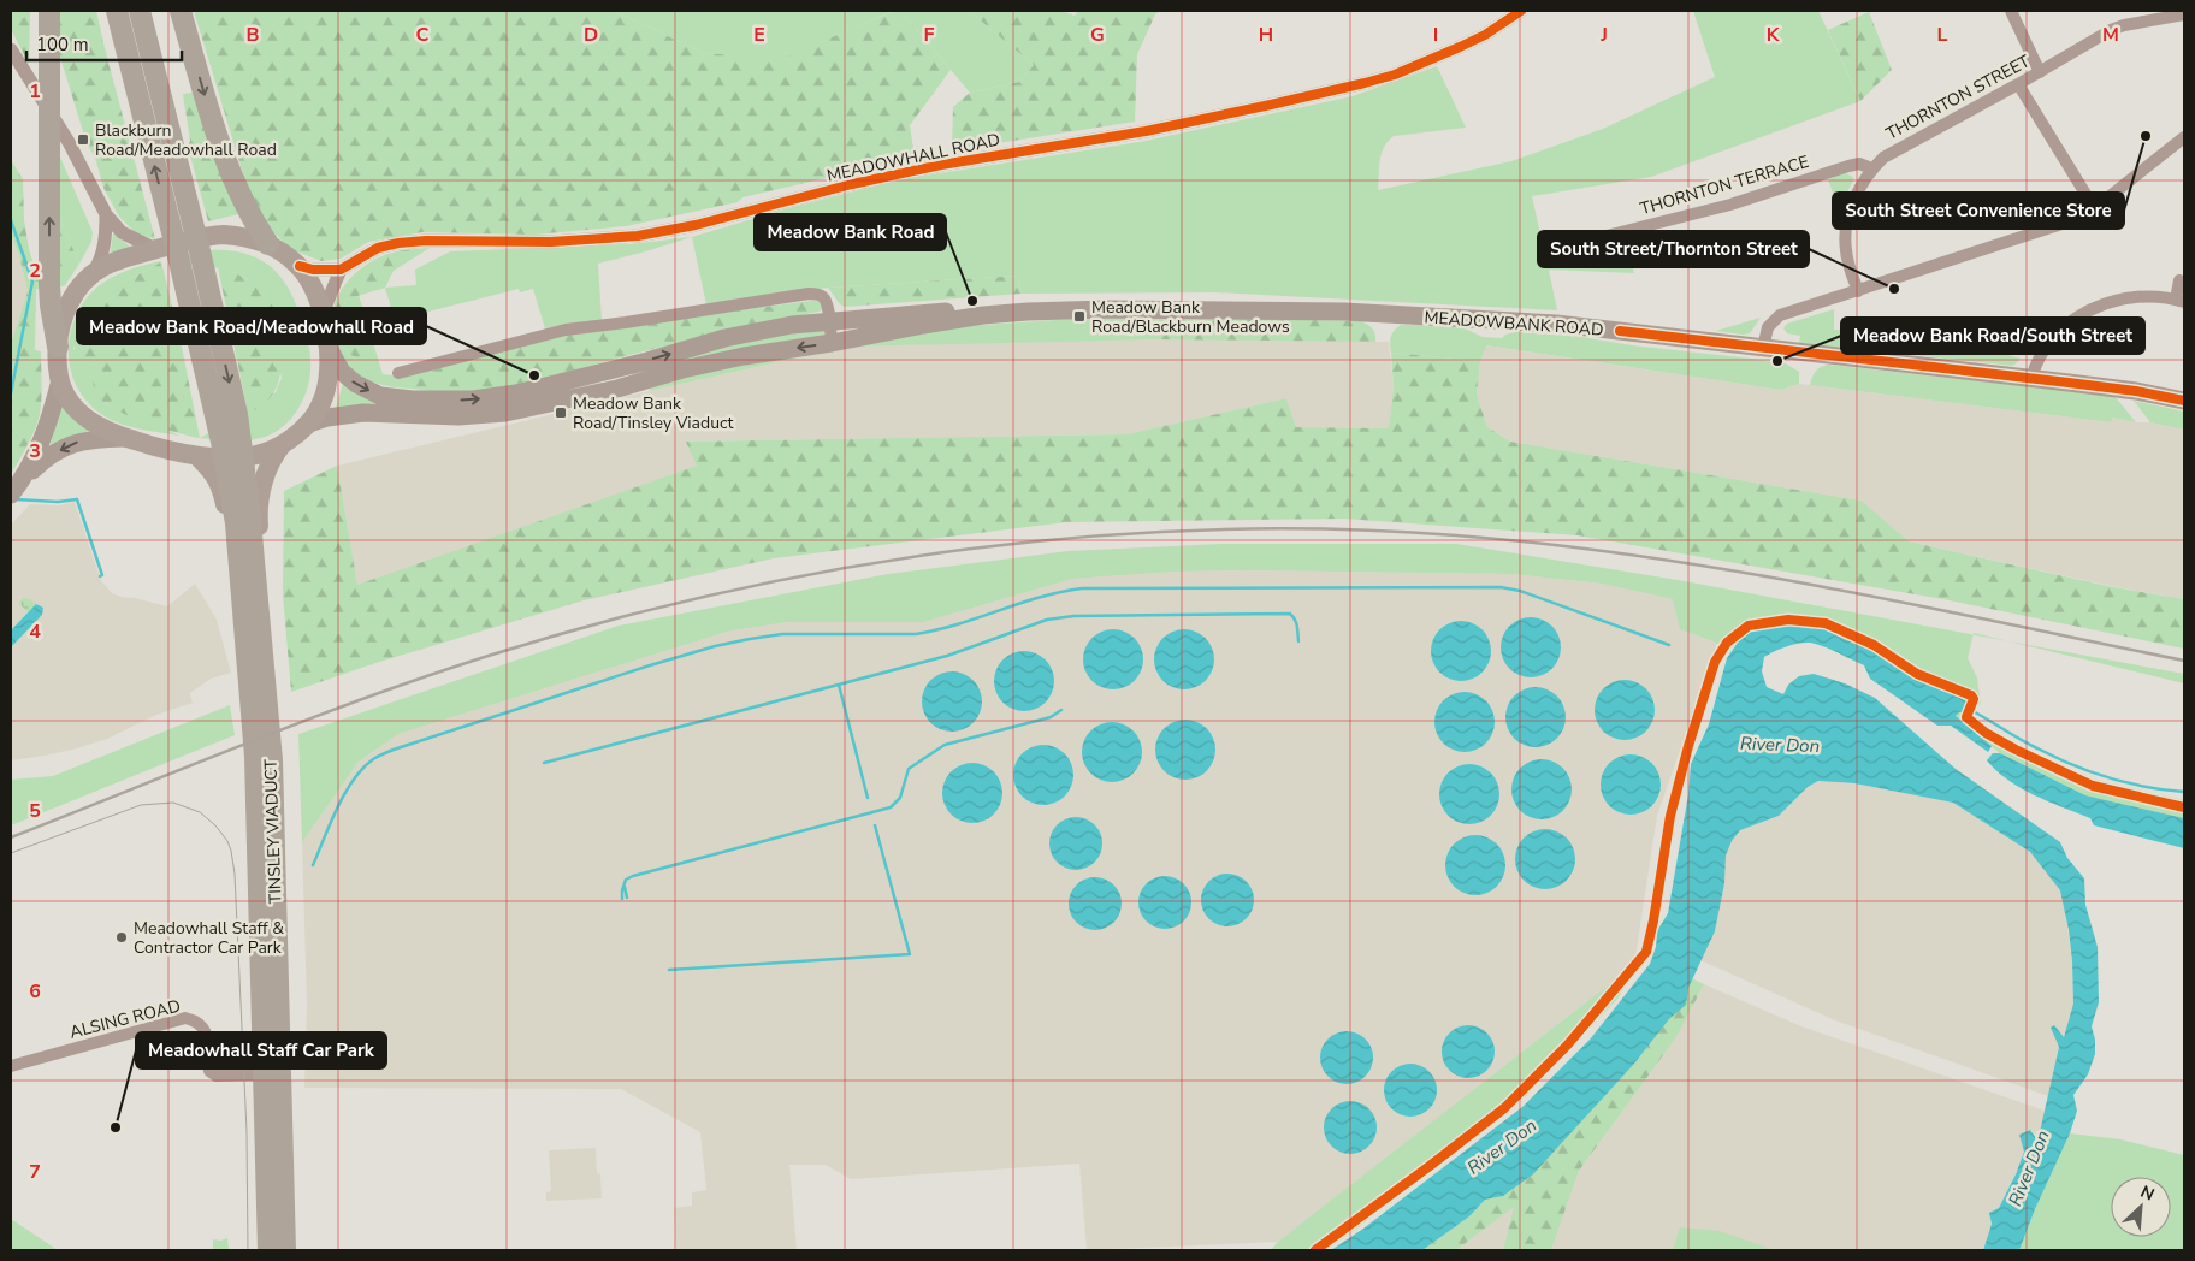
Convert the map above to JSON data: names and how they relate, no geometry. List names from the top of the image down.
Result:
{
  "streets": {
    "highway": ["TINSLEY VIADUCT"],
    "main road": ["MEADOWBANK ROAD"],
    "street": [
      "THORNTON STREET",
      "MEADOWHALL ROAD",
      "THORNTON TERRACE",
      "ALSING ROAD"
    ]
  },
  "crossings": [
    ["THORNTON STREET", "THORNTON TERRACE"]
  ],
  "water": ["River Don"],
  "places": {
    "other": [
      "South Street Convenience Store",
      "South Street/Thornton Street",
      "Meadow Bank Road",
      "Meadow Bank Road/South Street",
      "Meadow Bank Road/Meadowhall Road",
      "Meadowhall Staff & Contractor Car Park",
      "Meadowhall Staff Car Park"
    ],
    "transit": ["Blackburn Road/Meadowhall Road", "Meadow Bank Road/Blackburn Meadows", "Meadow Bank Road/Tinsley Viaduct"]
  },
  "scale_bar": "100 m",
  "north": "top right",
  "grid": {
    "columns": [
      "B",
      "C",
      "D",
      "E",
      "F",
      "G",
      "H",
      "I",
      "J",
      "K",
      "L",
      "M"
    ],
    "rows": [
      "1",
      "2",
      "3",
      "4",
      "5",
      "6",
      "7"
    ]
  }
}
